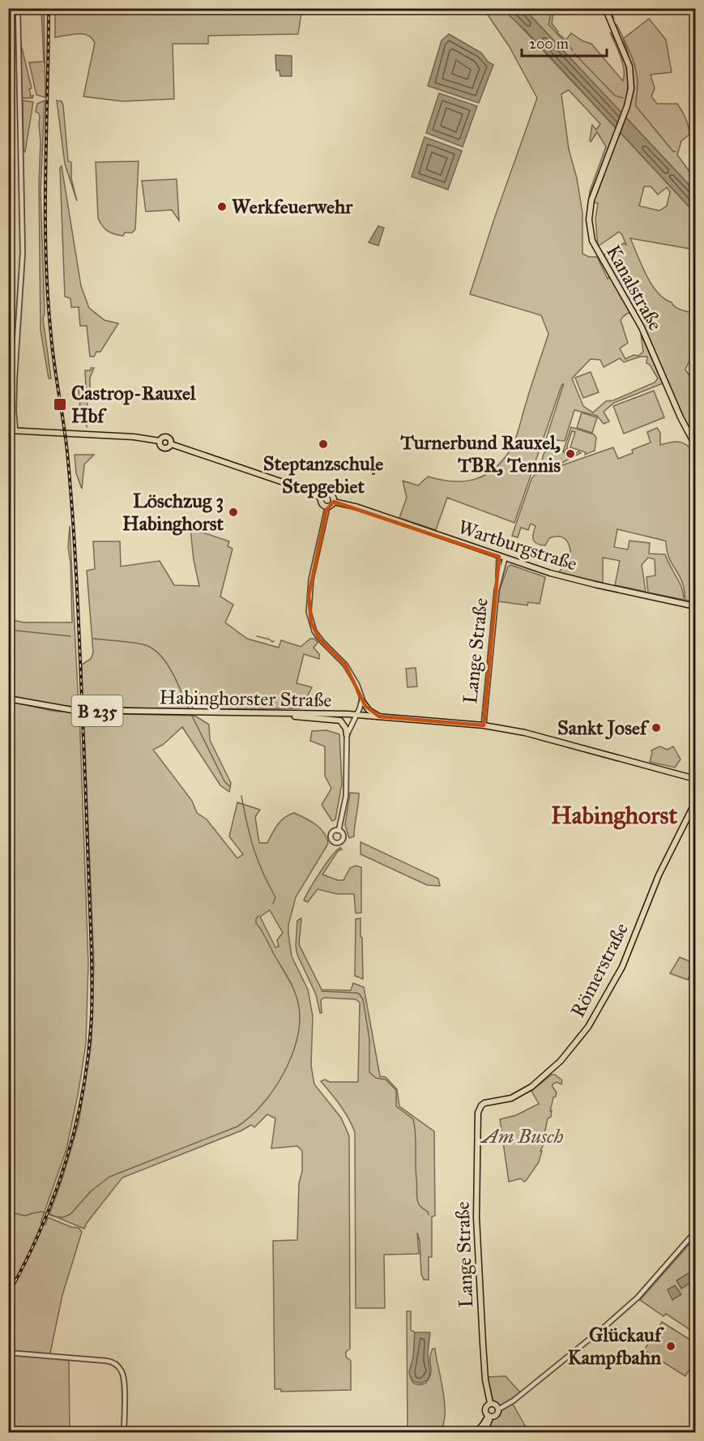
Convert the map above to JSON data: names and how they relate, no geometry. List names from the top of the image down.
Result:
{
  "streets": {
    "main road": [
      "Kanalstraße",
      "Wartburgstraße",
      "Lange Straße",
      "Habinghorster Straße",
      "B 235",
      "Römerstraße"
    ]
  },
  "crossings": [
    ["Wartburgstraße", "Lange Straße"],
    ["Lange Straße", "Habinghorster Straße"],
    ["Lange Straße", "B 235"],
    ["Lange Straße", "Römerstraße"],
    ["Habinghorster Straße", "B 235"]
  ],
  "districts": ["Habinghorst"],
  "parks": ["Am Busch"],
  "places": {
    "other": [
      "Werkfeuerwehr",
      "Steptanzschule Stepgebiet",
      "Turnerbund Rauxel, TBR, Tennis",
      "Löschzug 3 Habinghorst",
      "Sankt Josef",
      "Glückauf Kampfbahn"
    ],
    "transit": ["Castrop-Rauxel Hbf"]
  },
  "scale_bar": "200 m"
}
